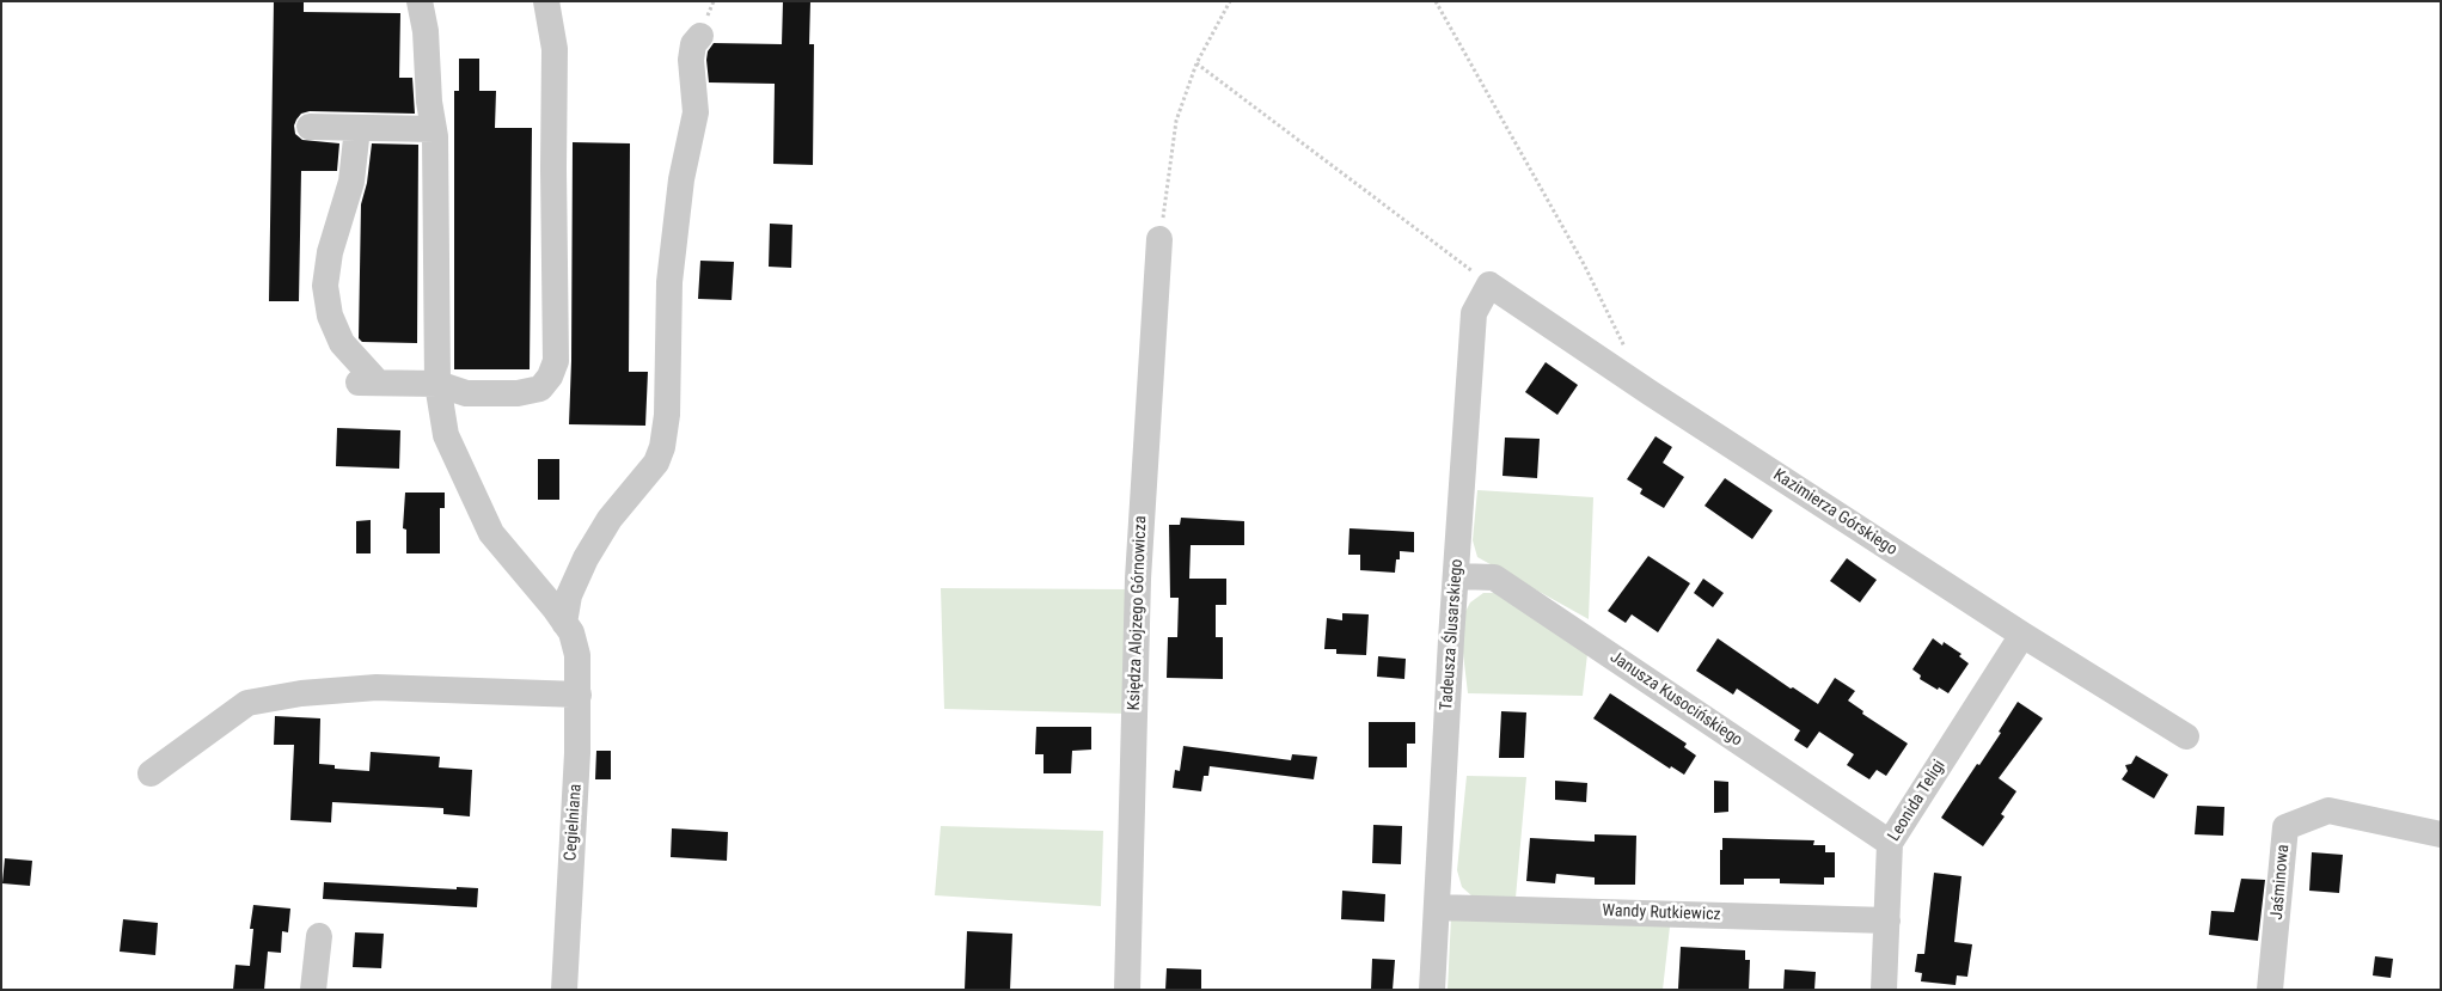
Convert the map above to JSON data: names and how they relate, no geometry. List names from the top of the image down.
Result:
{
  "streets": {
    "street": [
      "Kazimierza Górskiego",
      "Księdza Alojzego Górnowicza",
      "Tadeusza Ślusarskiego",
      "Janusza Kusocińskiego",
      "Leonida Teligi",
      "Cegielniana",
      "Jaśminowa",
      "Wandy Rutkiewicz"
    ]
  },
  "crossings": [
    ["Kazimierza Górskiego", "Tadeusza Ślusarskiego"],
    ["Kazimierza Górskiego", "Leonida Teligi"],
    ["Tadeusza Ślusarskiego", "Janusza Kusocińskiego"],
    ["Tadeusza Ślusarskiego", "Wandy Rutkiewicz"],
    ["Janusza Kusocińskiego", "Leonida Teligi"],
    ["Leonida Teligi", "Wandy Rutkiewicz"]
  ]
}
